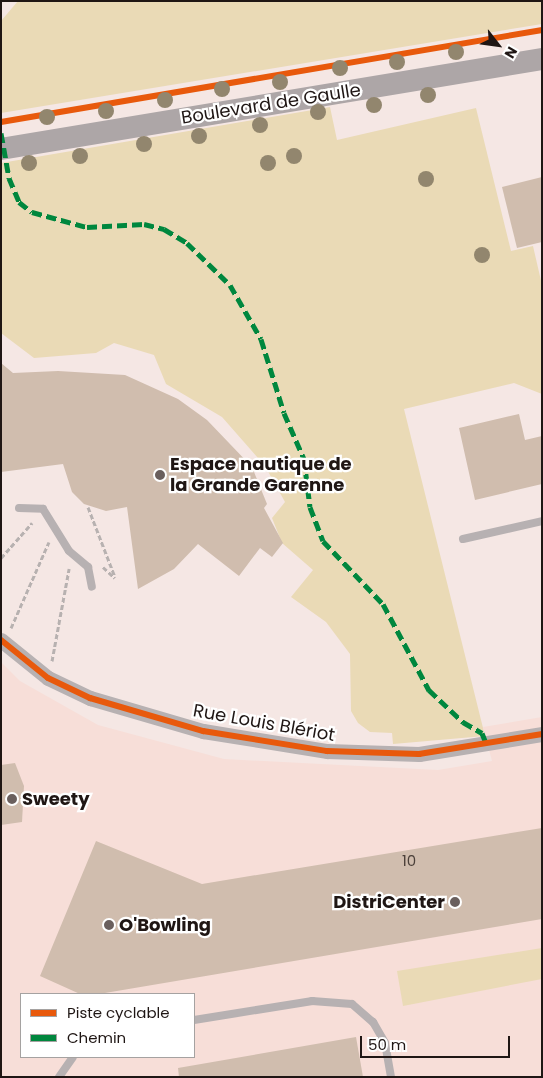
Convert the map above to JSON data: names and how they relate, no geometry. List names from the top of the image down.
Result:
{
  "streets": {
    "main road": ["Boulevard de Gaulle"],
    "street": ["Rue Louis Blériot"]
  },
  "places": [
    "Espace nautique de la Grande Garenne",
    "Sweety",
    "DistriCenter",
    "O'Bowling"
  ],
  "house_numbers": ["10"],
  "legend": ["Piste cyclable", "Chemin"],
  "scale_bar": "50 m",
  "north": "bottom right"
}
